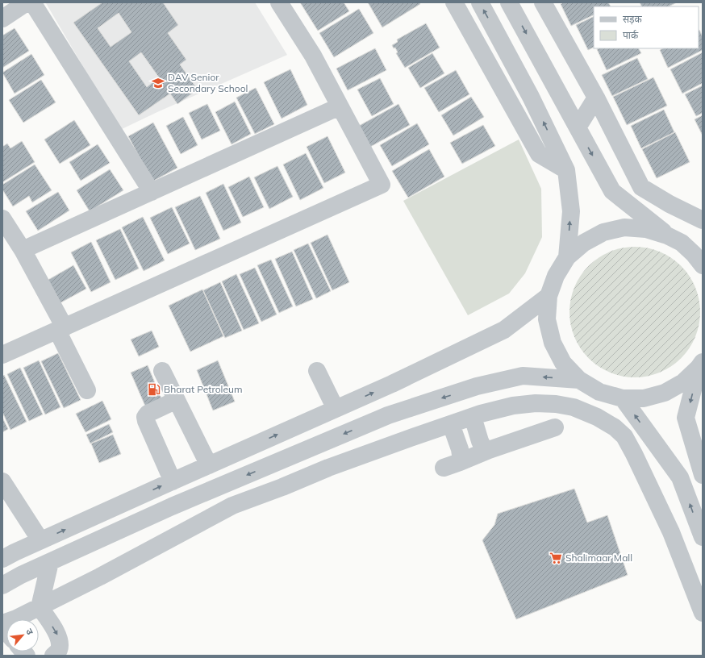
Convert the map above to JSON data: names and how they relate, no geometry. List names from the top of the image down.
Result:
{
  "places": {
    "school or university": ["DAV Senior Secondary School"],
    "fuel station": ["Bharat Petroleum"],
    "supermarket": ["Shalimaar Mall"]
  },
  "legend": ["सड़क", "पार्क"],
  "north": "top right"
}
